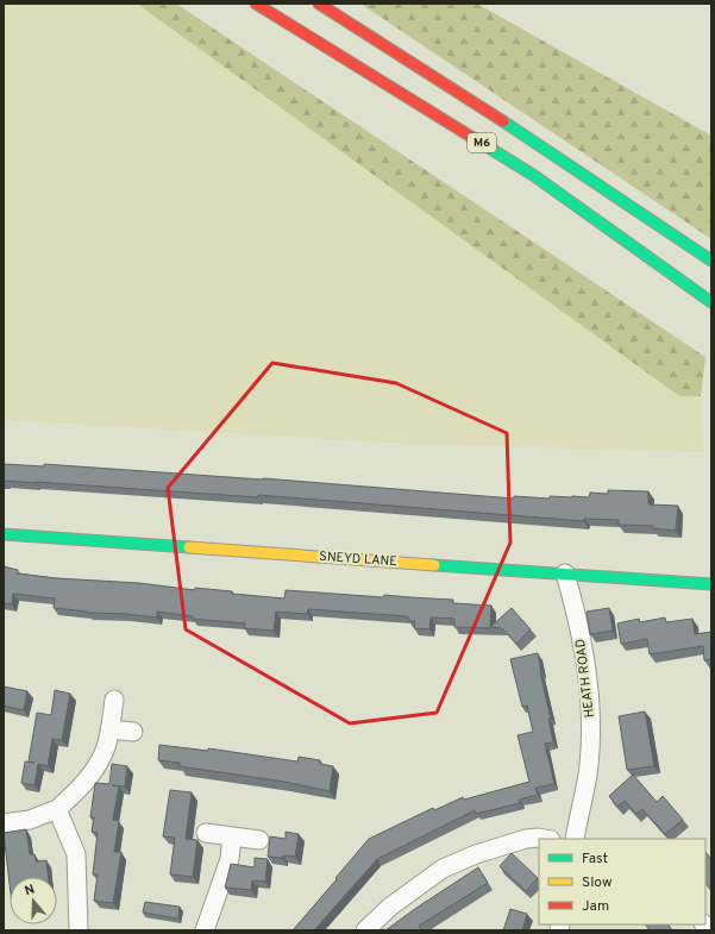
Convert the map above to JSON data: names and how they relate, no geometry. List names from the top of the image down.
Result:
{
  "streets": {
    "main road": ["M6", "SNEYD LANE"],
    "street": ["HEATH ROAD"]
  },
  "crossings": [
    ["SNEYD LANE", "HEATH ROAD"]
  ],
  "legend": ["Fast", "Slow", "Jam"],
  "north": "top"
}
